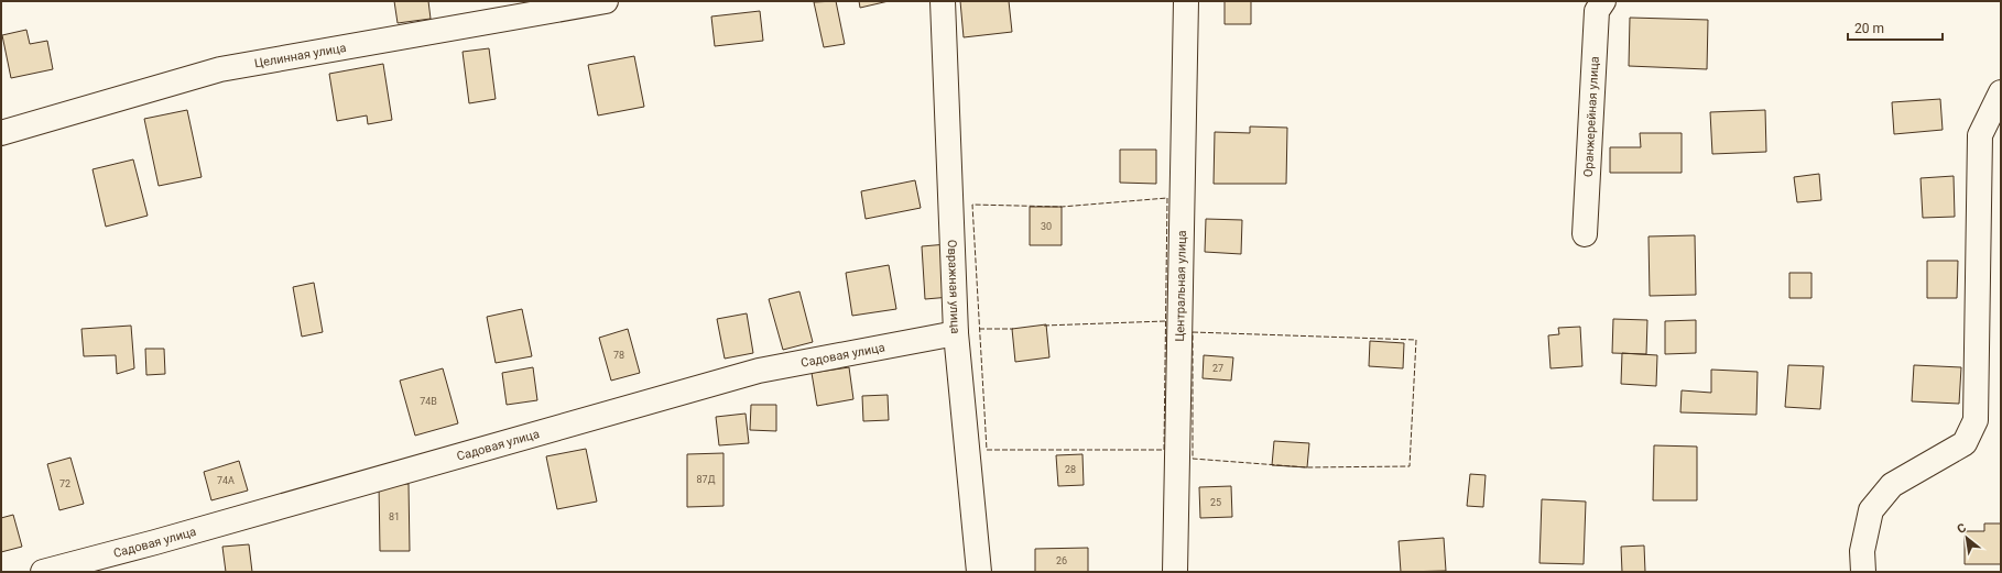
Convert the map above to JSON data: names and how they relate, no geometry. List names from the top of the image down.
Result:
{
  "streets": {
    "street": [
      "Целинная улица",
      "Оранжерейная улица",
      "Центральная улица",
      "Овражная улица",
      "Садовая улица"
    ]
  },
  "crossings": [
    ["Овражная улица", "Садовая улица"]
  ],
  "house_numbers": [
    "30",
    "78",
    "27",
    "74В",
    "28",
    "87Д",
    "74А",
    "72",
    "25",
    "81",
    "26"
  ],
  "scale_bar": "20 m",
  "north": "top left"
}
